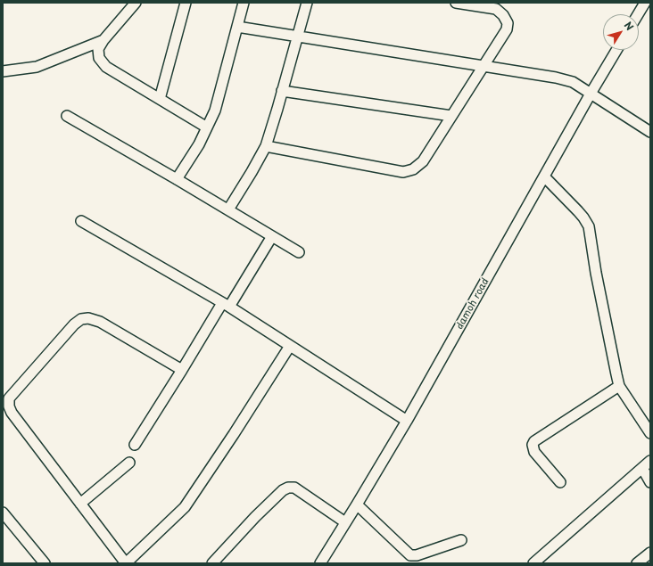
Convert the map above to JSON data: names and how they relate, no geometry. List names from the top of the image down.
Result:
{
  "streets": {
    "street": ["damoh road"]
  },
  "north": "top right"
}
